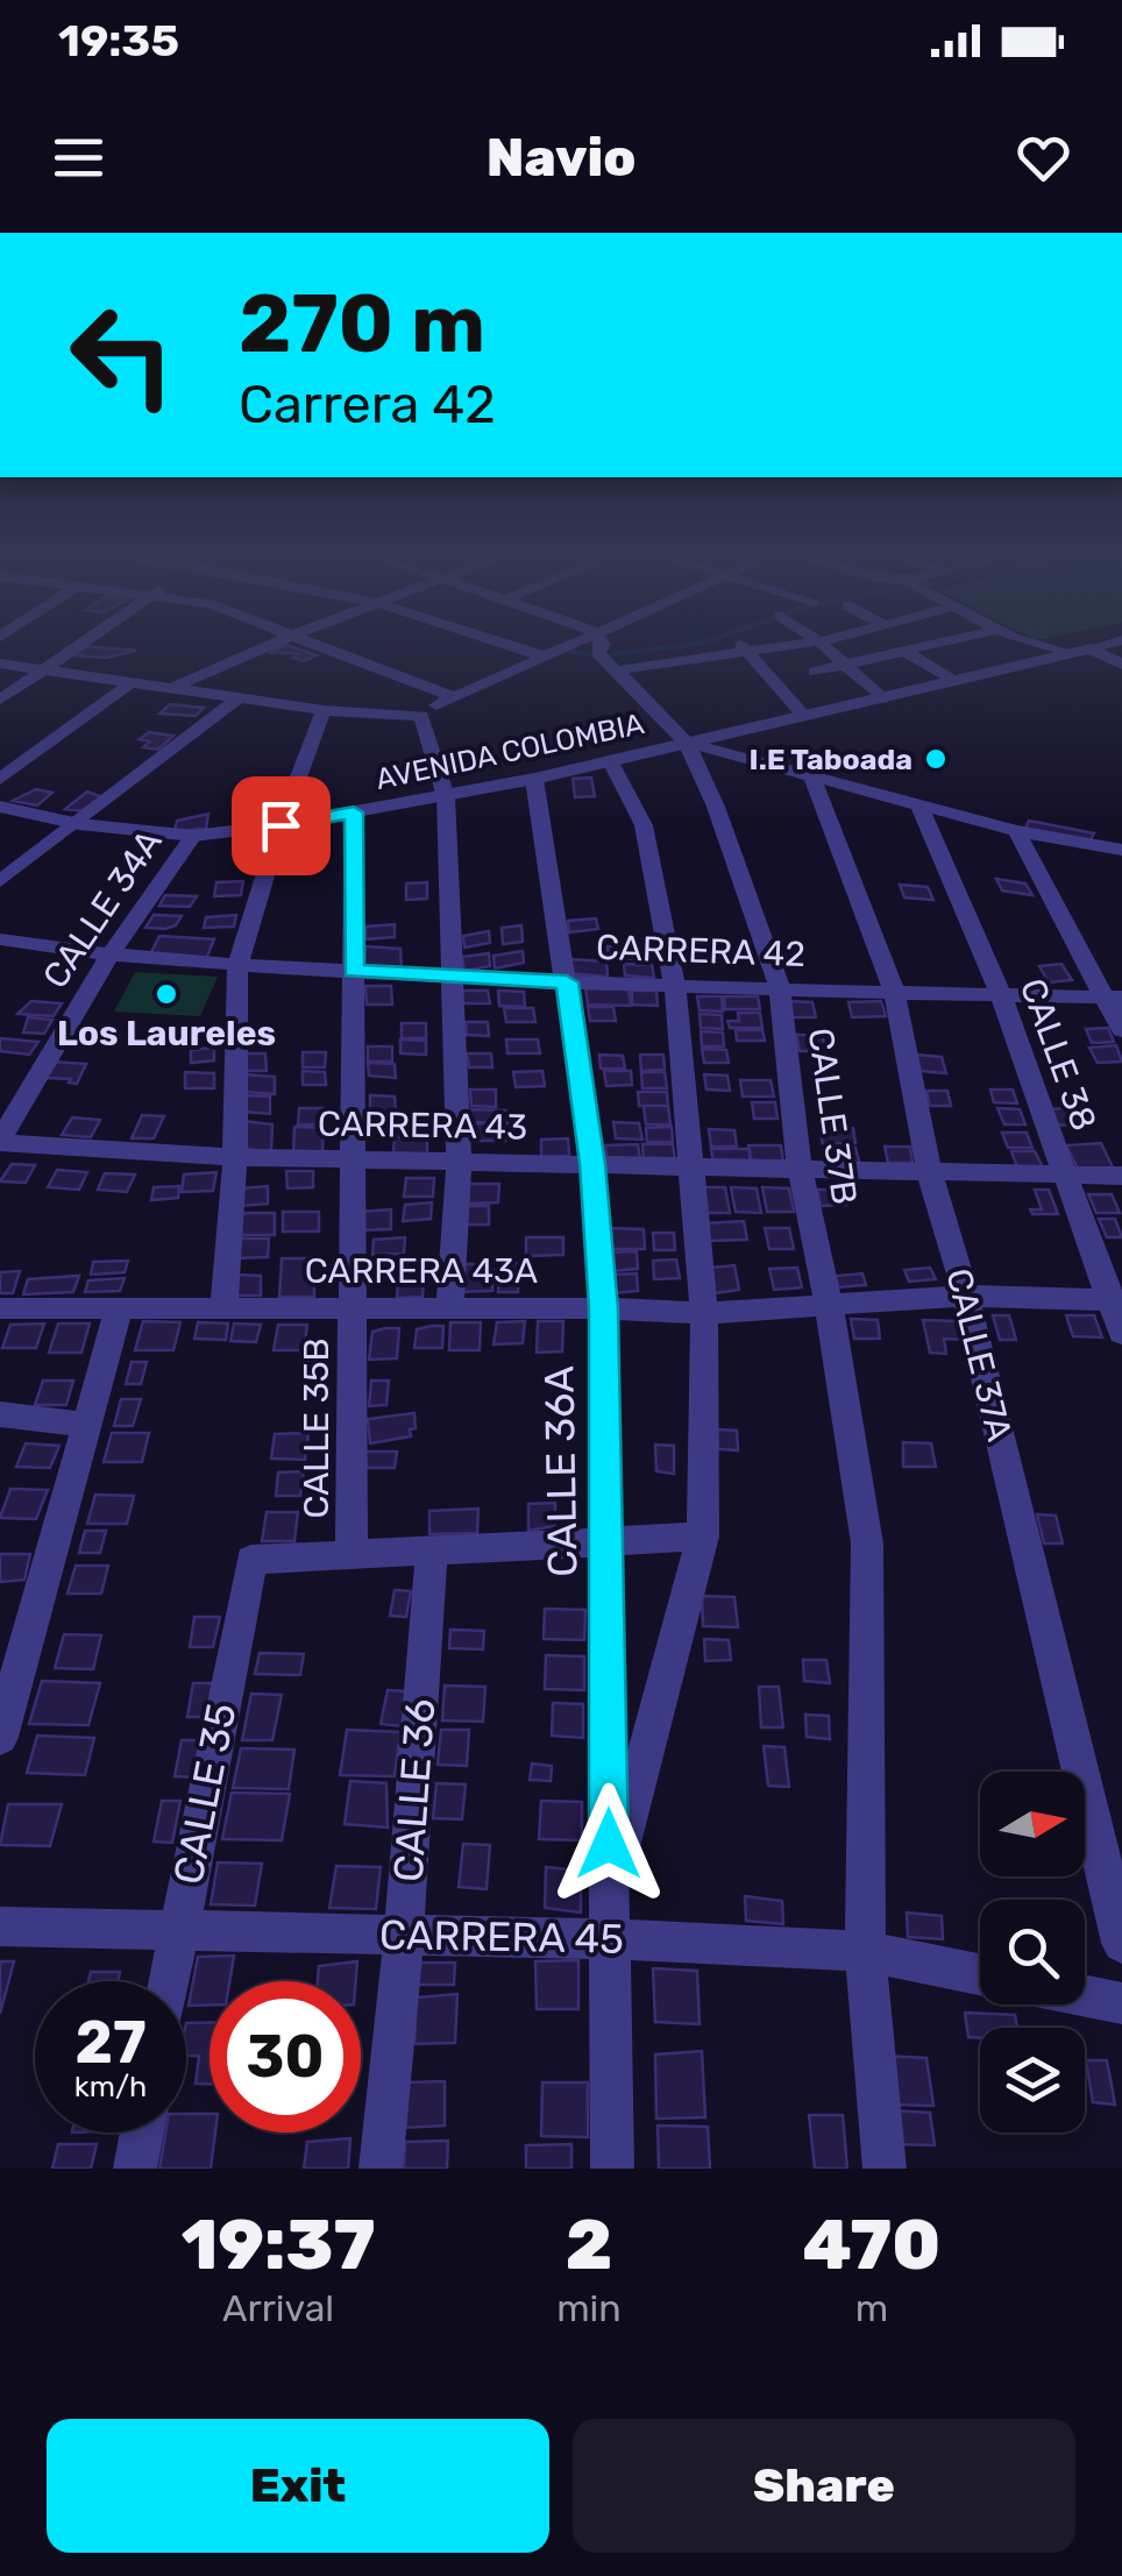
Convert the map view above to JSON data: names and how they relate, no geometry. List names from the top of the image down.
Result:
{
  "streets": {
    "street": [
      "AVENIDA COLOMBIA",
      "CALLE 34A",
      "CARRERA 42",
      "CALLE 38",
      "CALLE 37B",
      "CARRERA 43",
      "CARRERA 43A",
      "CALLE 37A",
      "CALLE 35B",
      "CALLE 36A",
      "CALLE 36",
      "CALLE 35",
      "CARRERA 45"
    ]
  },
  "crossings": [
    ["AVENIDA COLOMBIA", "CALLE 34A"],
    ["AVENIDA COLOMBIA", "CALLE 38"],
    ["AVENIDA COLOMBIA", "CALLE 37B"],
    ["AVENIDA COLOMBIA", "CALLE 37A"],
    ["AVENIDA COLOMBIA", "CALLE 35B"],
    ["AVENIDA COLOMBIA", "CALLE 36A"],
    ["CALLE 34A", "CARRERA 42"],
    ["CALLE 34A", "CARRERA 43"],
    ["CARRERA 42", "CALLE 38"],
    ["CARRERA 42", "CALLE 37B"],
    ["CARRERA 42", "CALLE 37A"],
    ["CARRERA 42", "CALLE 35B"],
    ["CARRERA 42", "CALLE 36A"],
    ["CALLE 38", "CARRERA 43"],
    ["CALLE 38", "CARRERA 43A"],
    ["CALLE 37B", "CARRERA 43"],
    ["CALLE 37B", "CARRERA 43A"],
    ["CALLE 37B", "CARRERA 45"],
    ["CARRERA 43", "CALLE 37A"],
    ["CARRERA 43", "CALLE 35B"],
    ["CARRERA 43", "CALLE 36A"],
    ["CARRERA 43A", "CALLE 37A"],
    ["CARRERA 43A", "CALLE 35B"],
    ["CARRERA 43A", "CALLE 36A"],
    ["CALLE 35B", "CALLE 35"],
    ["CALLE 36A", "CARRERA 45"],
    ["CALLE 36", "CARRERA 45"],
    ["CALLE 35", "CARRERA 45"]
  ],
  "places": ["I.E Taboada", "Los Laureles"],
  "north": "right",
  "page": {
    "status": "19:35",
    "header": "Navio",
    "turn": ["270 m", "Carrera 42"],
    "speed": "27 km/h",
    "limit": "30",
    "eta": [
      "19:37",
      "Arrival",
      "2",
      "min",
      "470",
      "m"
    ],
    "buttons": ["Exit", "Share"]
  }
}
